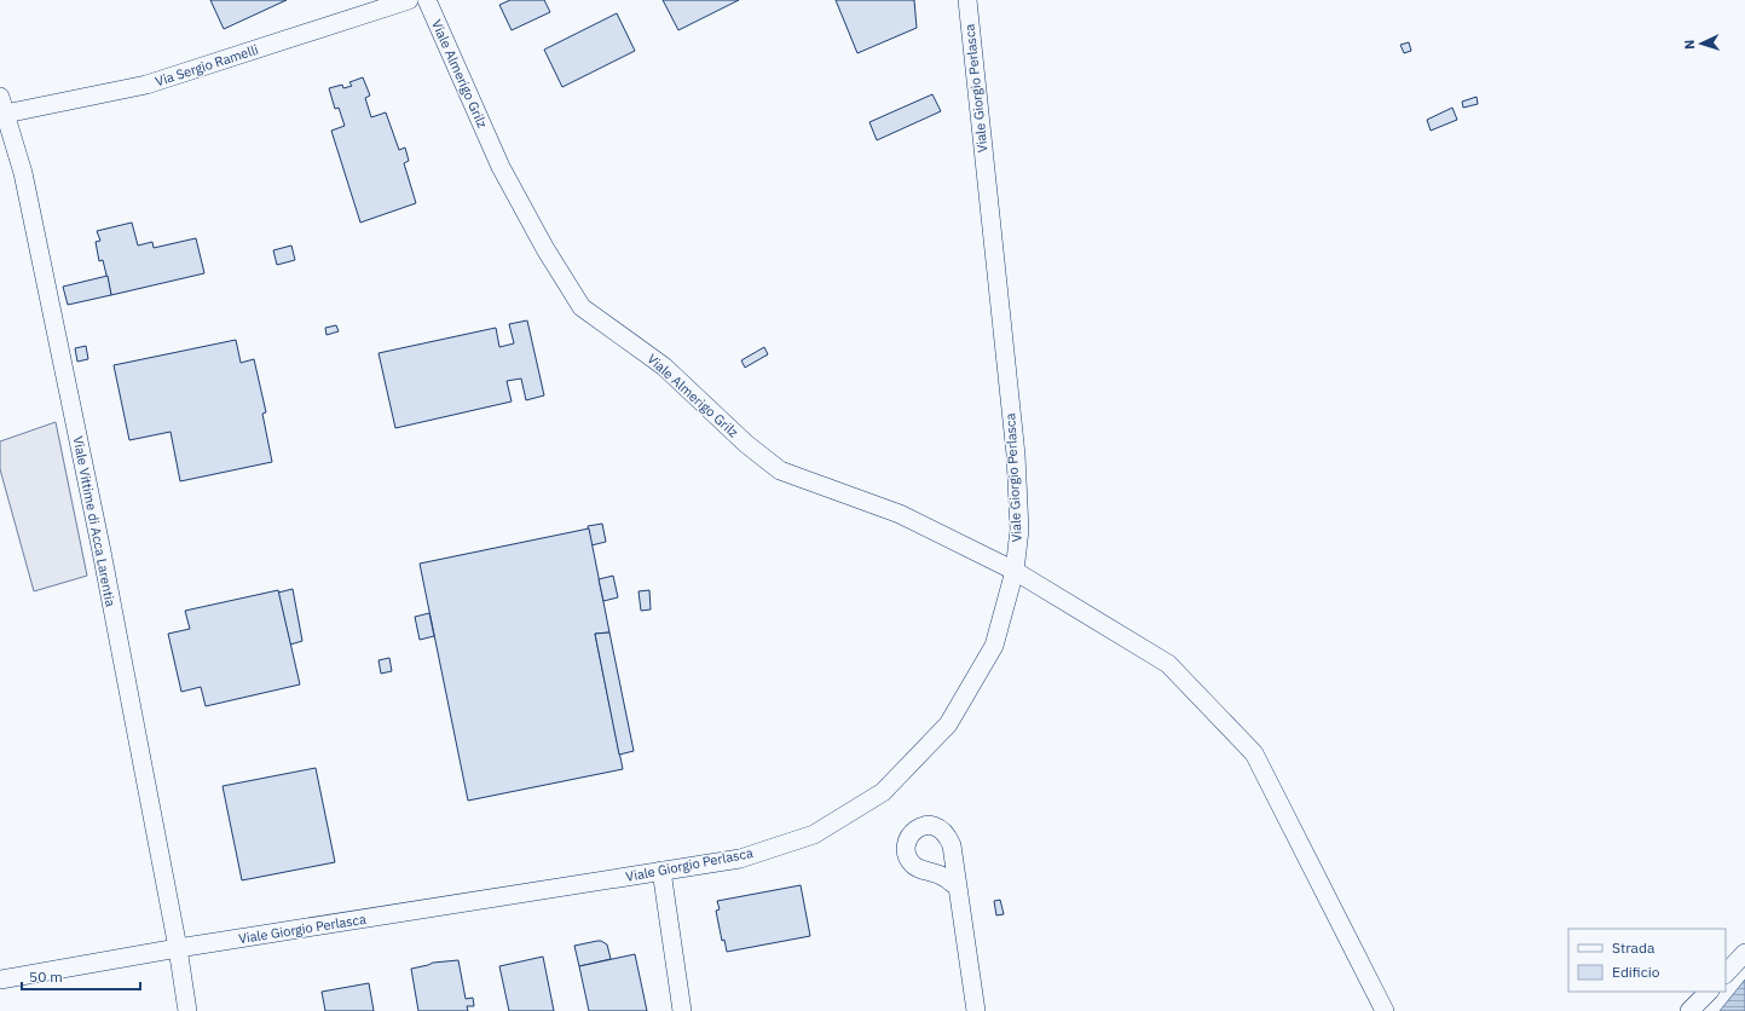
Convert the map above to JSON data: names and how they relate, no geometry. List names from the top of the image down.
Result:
{
  "streets": {
    "street": [
      "Via Sergio Ramelli",
      "Viale Almerigo Grilz",
      "Viale Giorgio Perlasca",
      "Viale Vittime di Acca Larentia"
    ]
  },
  "crossings": [
    ["Via Sergio Ramelli", "Viale Vittime di Acca Larentia"],
    ["Viale Almerigo Grilz", "Viale Giorgio Perlasca"],
    ["Viale Giorgio Perlasca", "Viale Vittime di Acca Larentia"]
  ],
  "legend": ["Strada", "Edificio"],
  "scale_bar": "50 m",
  "north": "left"
}
